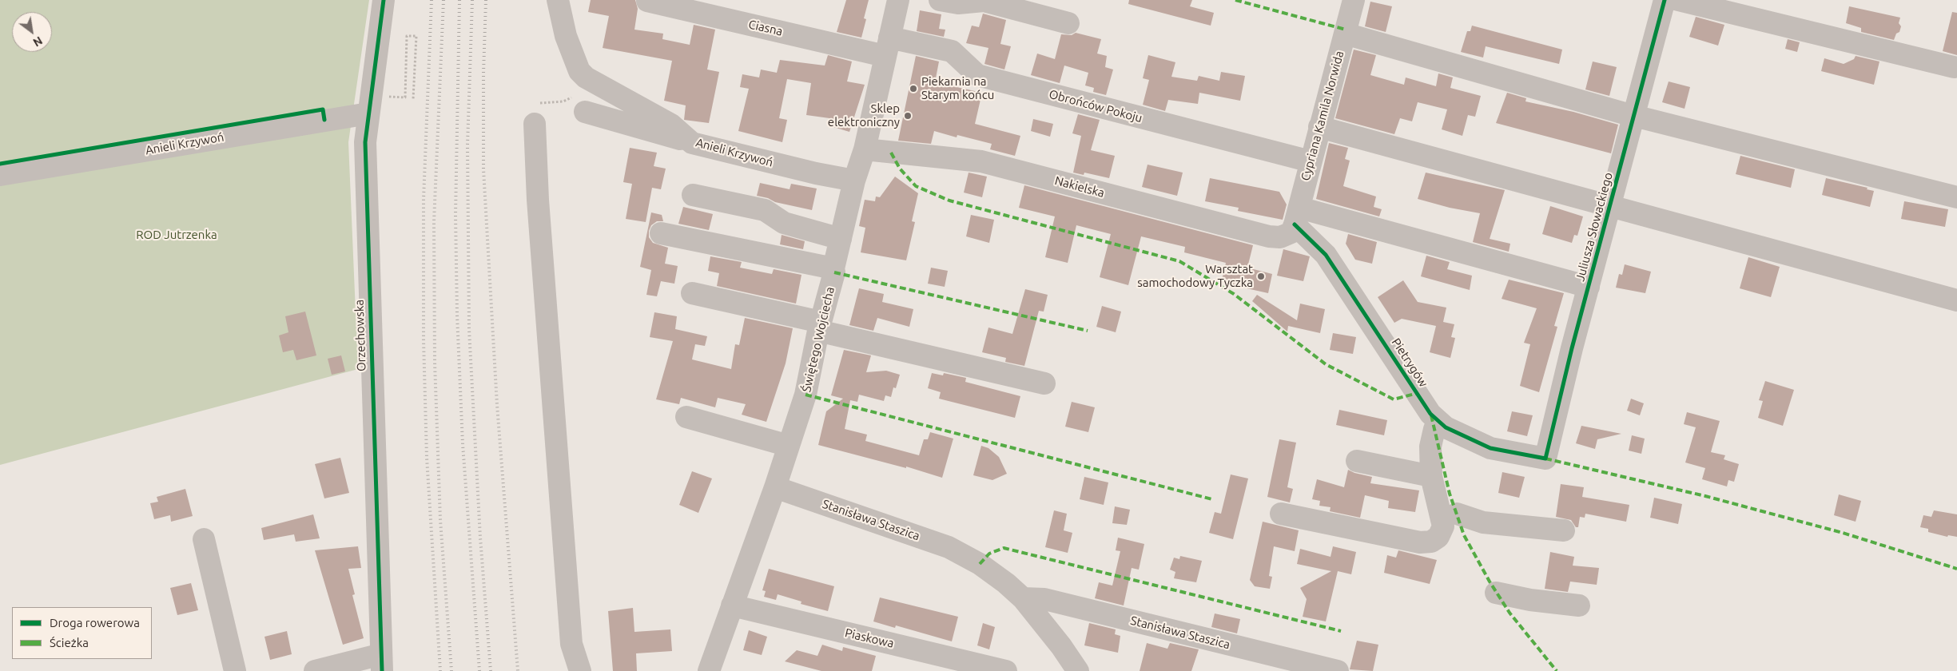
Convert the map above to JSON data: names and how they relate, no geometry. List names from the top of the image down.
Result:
{
  "streets": {
    "street": [
      "Ciasna",
      "Obrońców Pokoju",
      "Cypriana Kamila Norwida",
      "Anieli Krzywoń",
      "Nakielska",
      "Juliusza Słowackiego",
      "Orzechowska",
      "Świętego Wojciecha",
      "Pietrygów",
      "Stanisława Staszica",
      "Piaskowa"
    ]
  },
  "crossings": [
    ["Ciasna", "Obrońców Pokoju"],
    ["Ciasna", "Świętego Wojciecha"],
    ["Obrońców Pokoju", "Cypriana Kamila Norwida"],
    ["Obrońców Pokoju", "Świętego Wojciecha"],
    ["Cypriana Kamila Norwida", "Nakielska"],
    ["Cypriana Kamila Norwida", "Pietrygów"],
    ["Anieli Krzywoń", "Orzechowska"],
    ["Anieli Krzywoń", "Świętego Wojciecha"],
    ["Nakielska", "Świętego Wojciecha"],
    ["Nakielska", "Pietrygów"],
    ["Juliusza Słowackiego", "Pietrygów"],
    ["Świętego Wojciecha", "Stanisława Staszica"],
    ["Świętego Wojciecha", "Piaskowa"]
  ],
  "parks": ["ROD Jutrzenka"],
  "places": ["Piekarnia na Starym końcu", "Sklep elektroniczny", "Warsztat samochodowy Tyczka"],
  "legend": ["Droga rowerowa", "Ścieżka"],
  "north": "bottom right"
}
